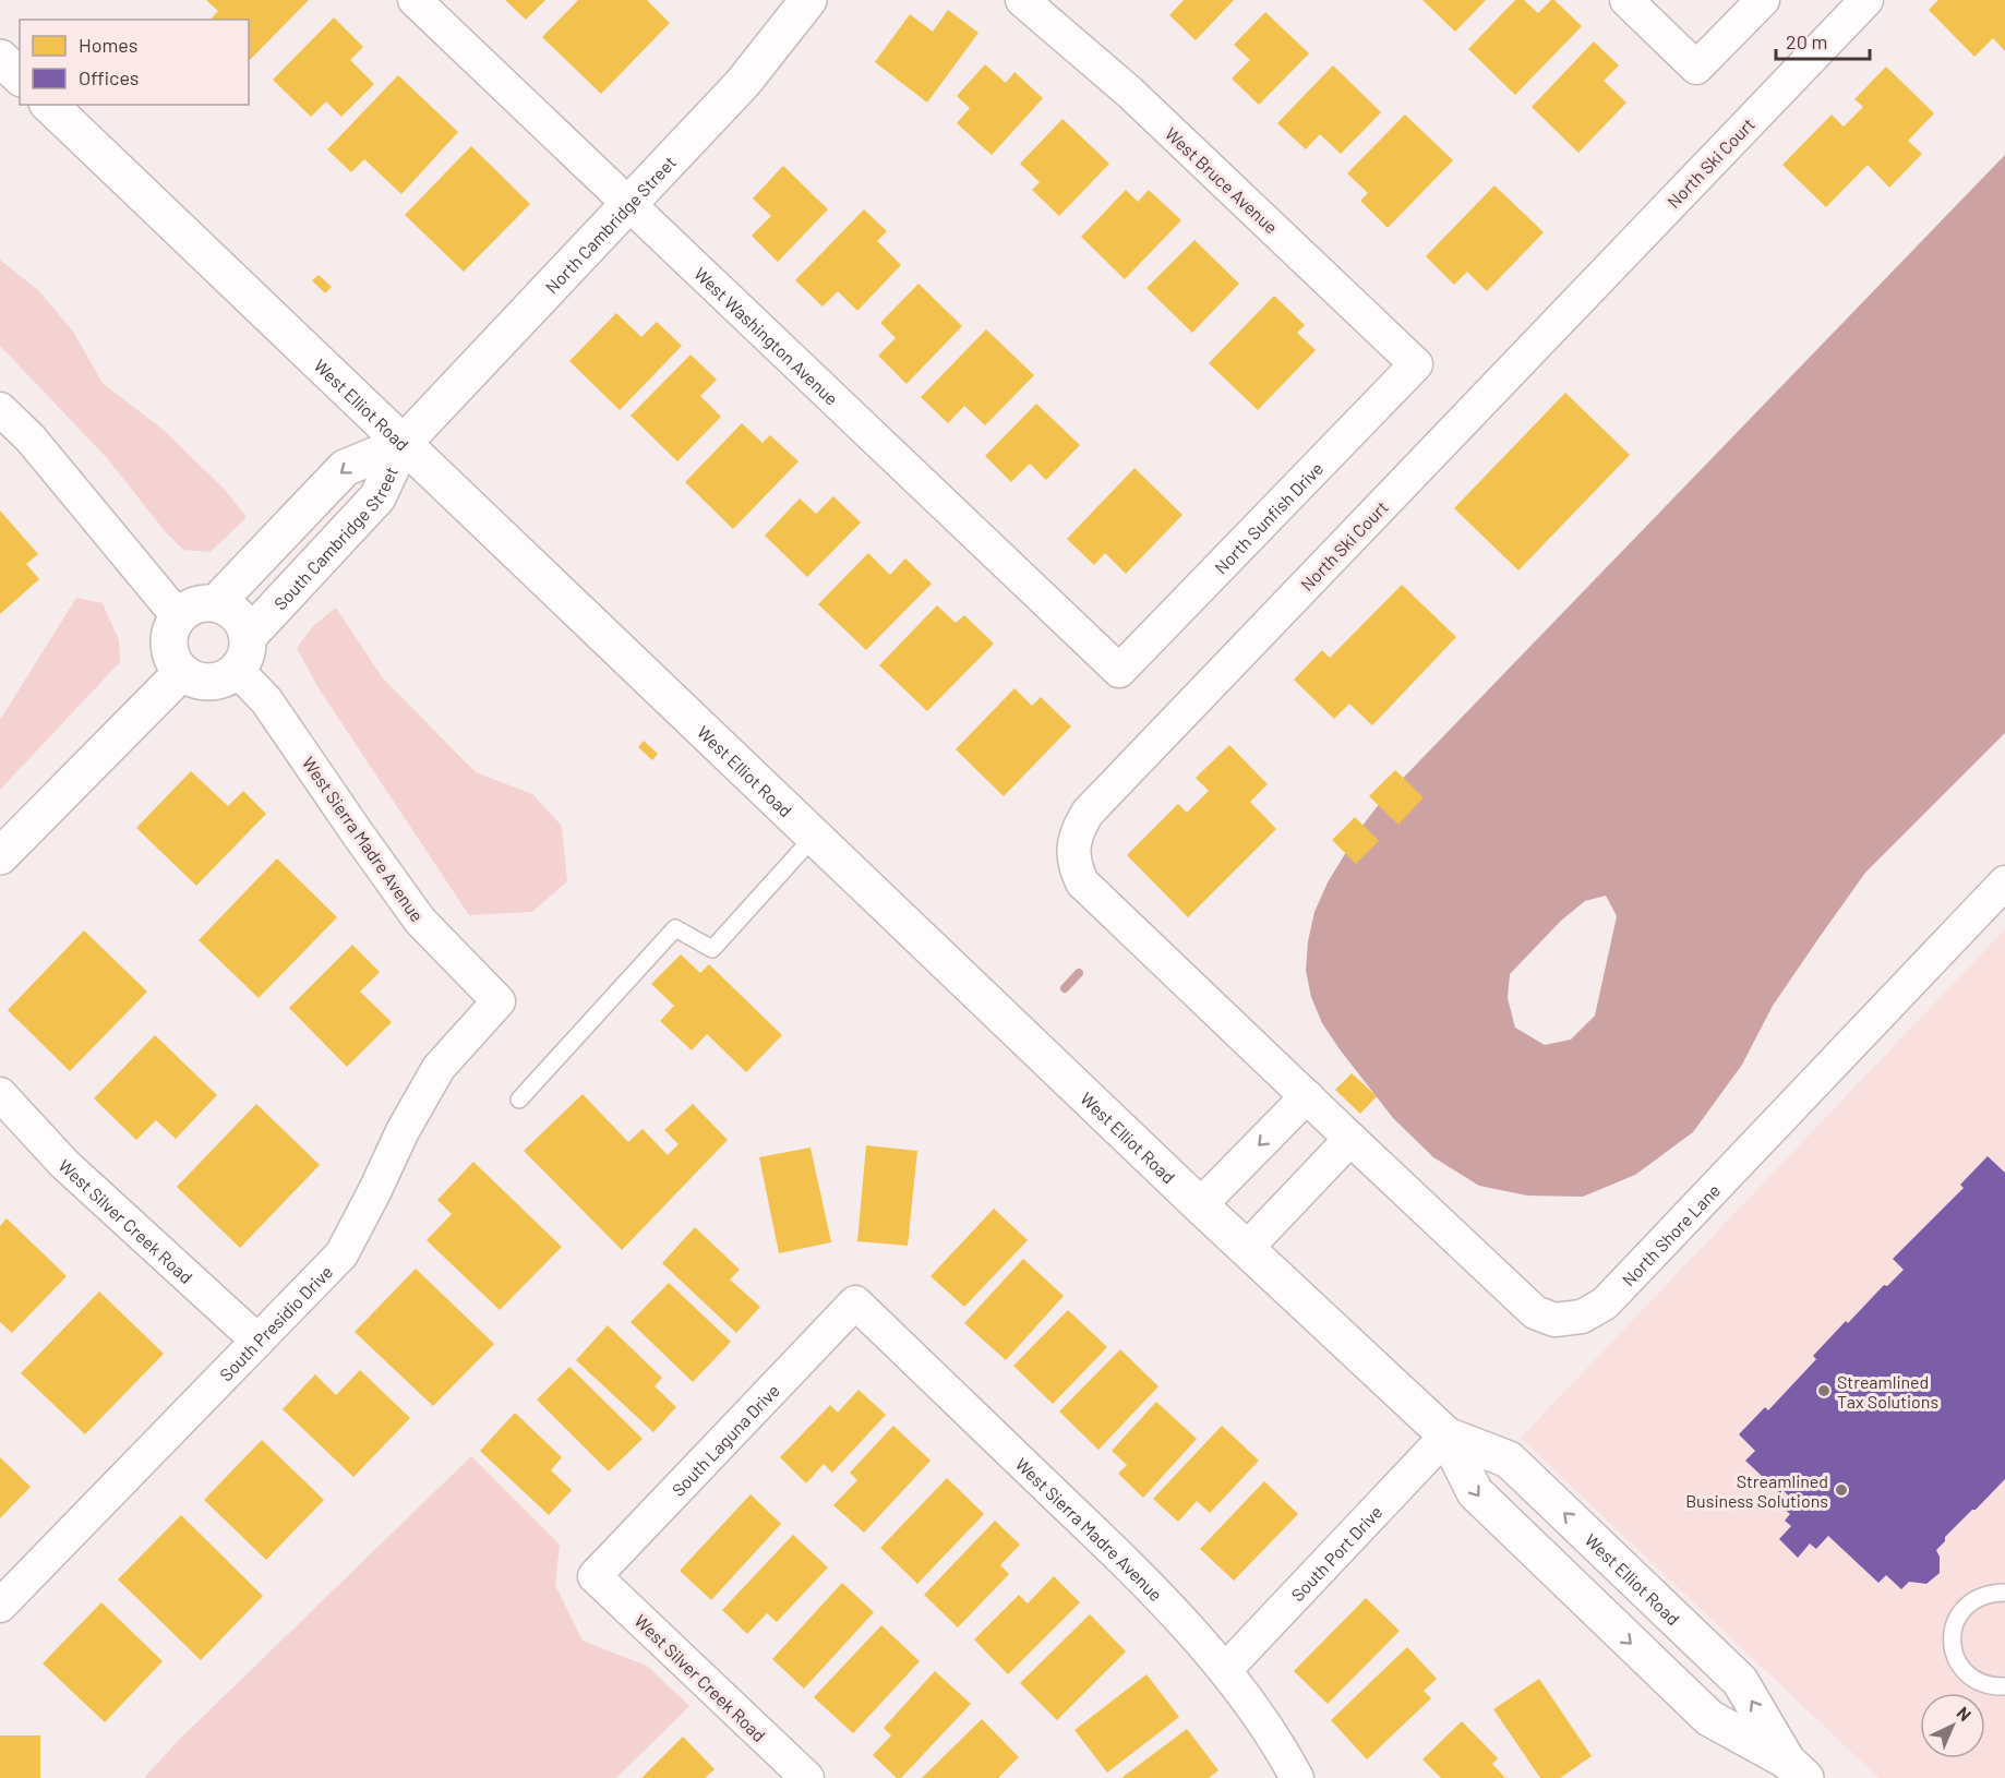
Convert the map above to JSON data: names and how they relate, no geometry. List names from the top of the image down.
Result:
{
  "streets": {
    "main road": ["North Cambridge Street", "West Elliot Road", "South Cambridge Street"],
    "street": [
      "North Ski Court",
      "West Bruce Avenue",
      "West Washington Avenue",
      "North Sunfish Drive",
      "West Sierra Madre Avenue",
      "West Silver Creek Road",
      "North Shore Lane",
      "South Presidio Drive",
      "South Laguna Drive",
      "South Port Drive"
    ]
  },
  "crossings": [
    ["North Ski Court", "North Shore Lane"],
    ["West Bruce Avenue", "North Sunfish Drive"],
    ["North Cambridge Street", "West Washington Avenue"],
    ["North Cambridge Street", "West Elliot Road"],
    ["North Cambridge Street", "South Cambridge Street"],
    ["West Washington Avenue", "North Sunfish Drive"],
    ["West Elliot Road", "South Cambridge Street"],
    ["West Elliot Road", "South Port Drive"],
    ["South Cambridge Street", "West Sierra Madre Avenue"],
    ["West Sierra Madre Avenue", "South Presidio Drive"],
    ["West Sierra Madre Avenue", "South Laguna Drive"],
    ["West Sierra Madre Avenue", "South Port Drive"],
    ["West Silver Creek Road", "South Presidio Drive"],
    ["West Silver Creek Road", "South Laguna Drive"]
  ],
  "places": ["Streamlined Tax Solutions", "Streamlined Business Solutions"],
  "legend": ["Homes", "Offices"],
  "scale_bar": "20 m",
  "north": "top right"
}
